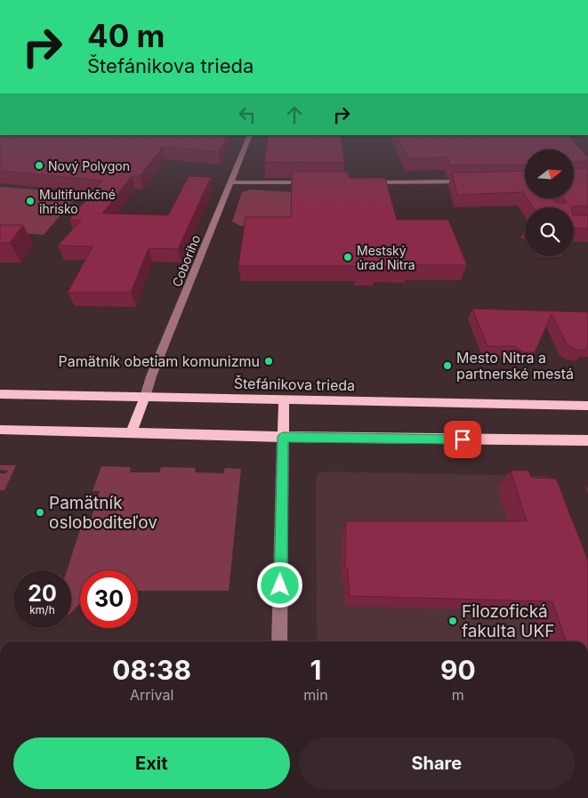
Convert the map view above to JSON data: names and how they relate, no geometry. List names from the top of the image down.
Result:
{
  "streets": {
    "main road": ["Štefánikova trieda"],
    "street": ["Coboriho"]
  },
  "crossings": [
    ["Coboriho", "Štefánikova trieda"]
  ],
  "places": [
    "Nový Polygon",
    "Multifunkčné ihrisko",
    "Mestský úrad Nitra",
    "Pamätník obetiam komunizmu",
    "Mesto Nitra a partnerské mestá",
    "Pamätník osloboditeľov",
    "Filozofická fakulta UKF"
  ],
  "north": "right",
  "page": {
    "turn": ["40 m", "Štefánikova trieda"],
    "speed": "20 km/h",
    "limit": "30",
    "eta": [
      "08:38",
      "Arrival",
      "1",
      "min",
      "90",
      "m"
    ],
    "buttons": ["Exit", "Share"]
  }
}
